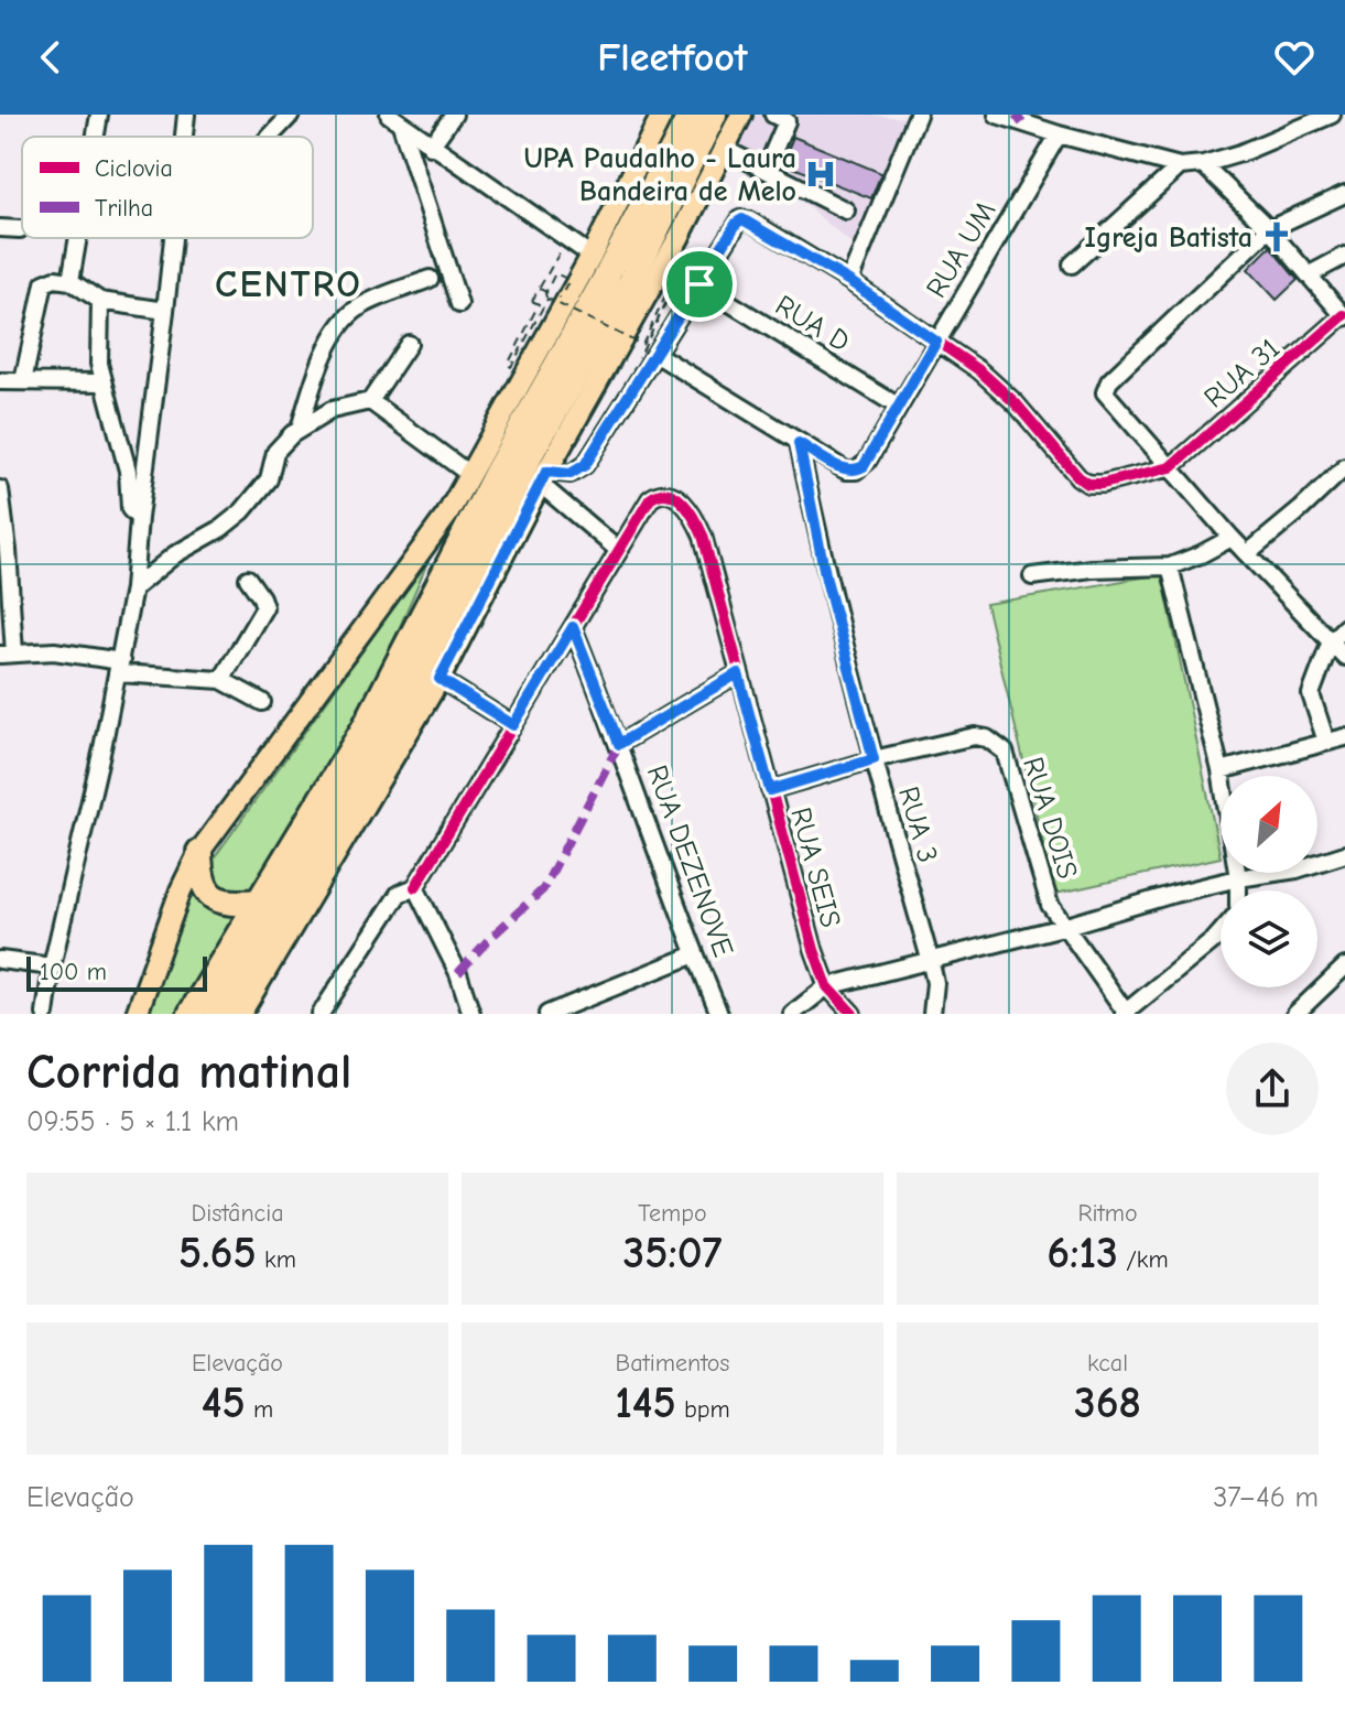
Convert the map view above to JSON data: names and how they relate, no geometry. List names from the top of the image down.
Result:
{
  "streets": {
    "street": [
      "RUA UM",
      "RUA D",
      "RUA 31",
      "RUA DOIS",
      "RUA 3",
      "RUA DEZENOVE",
      "RUA SEIS"
    ]
  },
  "crossings": [
    ["RUA UM", "RUA D"],
    ["RUA UM", "RUA 3"],
    ["RUA DOIS", "RUA 3"],
    ["RUA DOIS", "RUA SEIS"]
  ],
  "districts": ["CENTRO"],
  "places": {
    "hospital": ["UPA Paudalho - Laura Bandeira de Melo"],
    "church": ["Igreja Batista"]
  },
  "legend": ["Ciclovia", "Trilha"],
  "scale_bar": "100 m",
  "north": "top right",
  "page": {
    "header": "Fleetfoot",
    "scale": "100 m",
    "heading": ["Corrida matinal", "09:55 · 5 × 1.1 km"],
    "stats": [
      ["Distância", "5.65 km"],
      ["Tempo", "35:07"],
      ["Ritmo", "6:13 /km"],
      ["Elevação", "45 m"],
      ["Batimentos", "145 bpm"],
      ["kcal", "368"]
    ],
    "chart": ["Elevação", "37–46 m"]
  }
}
